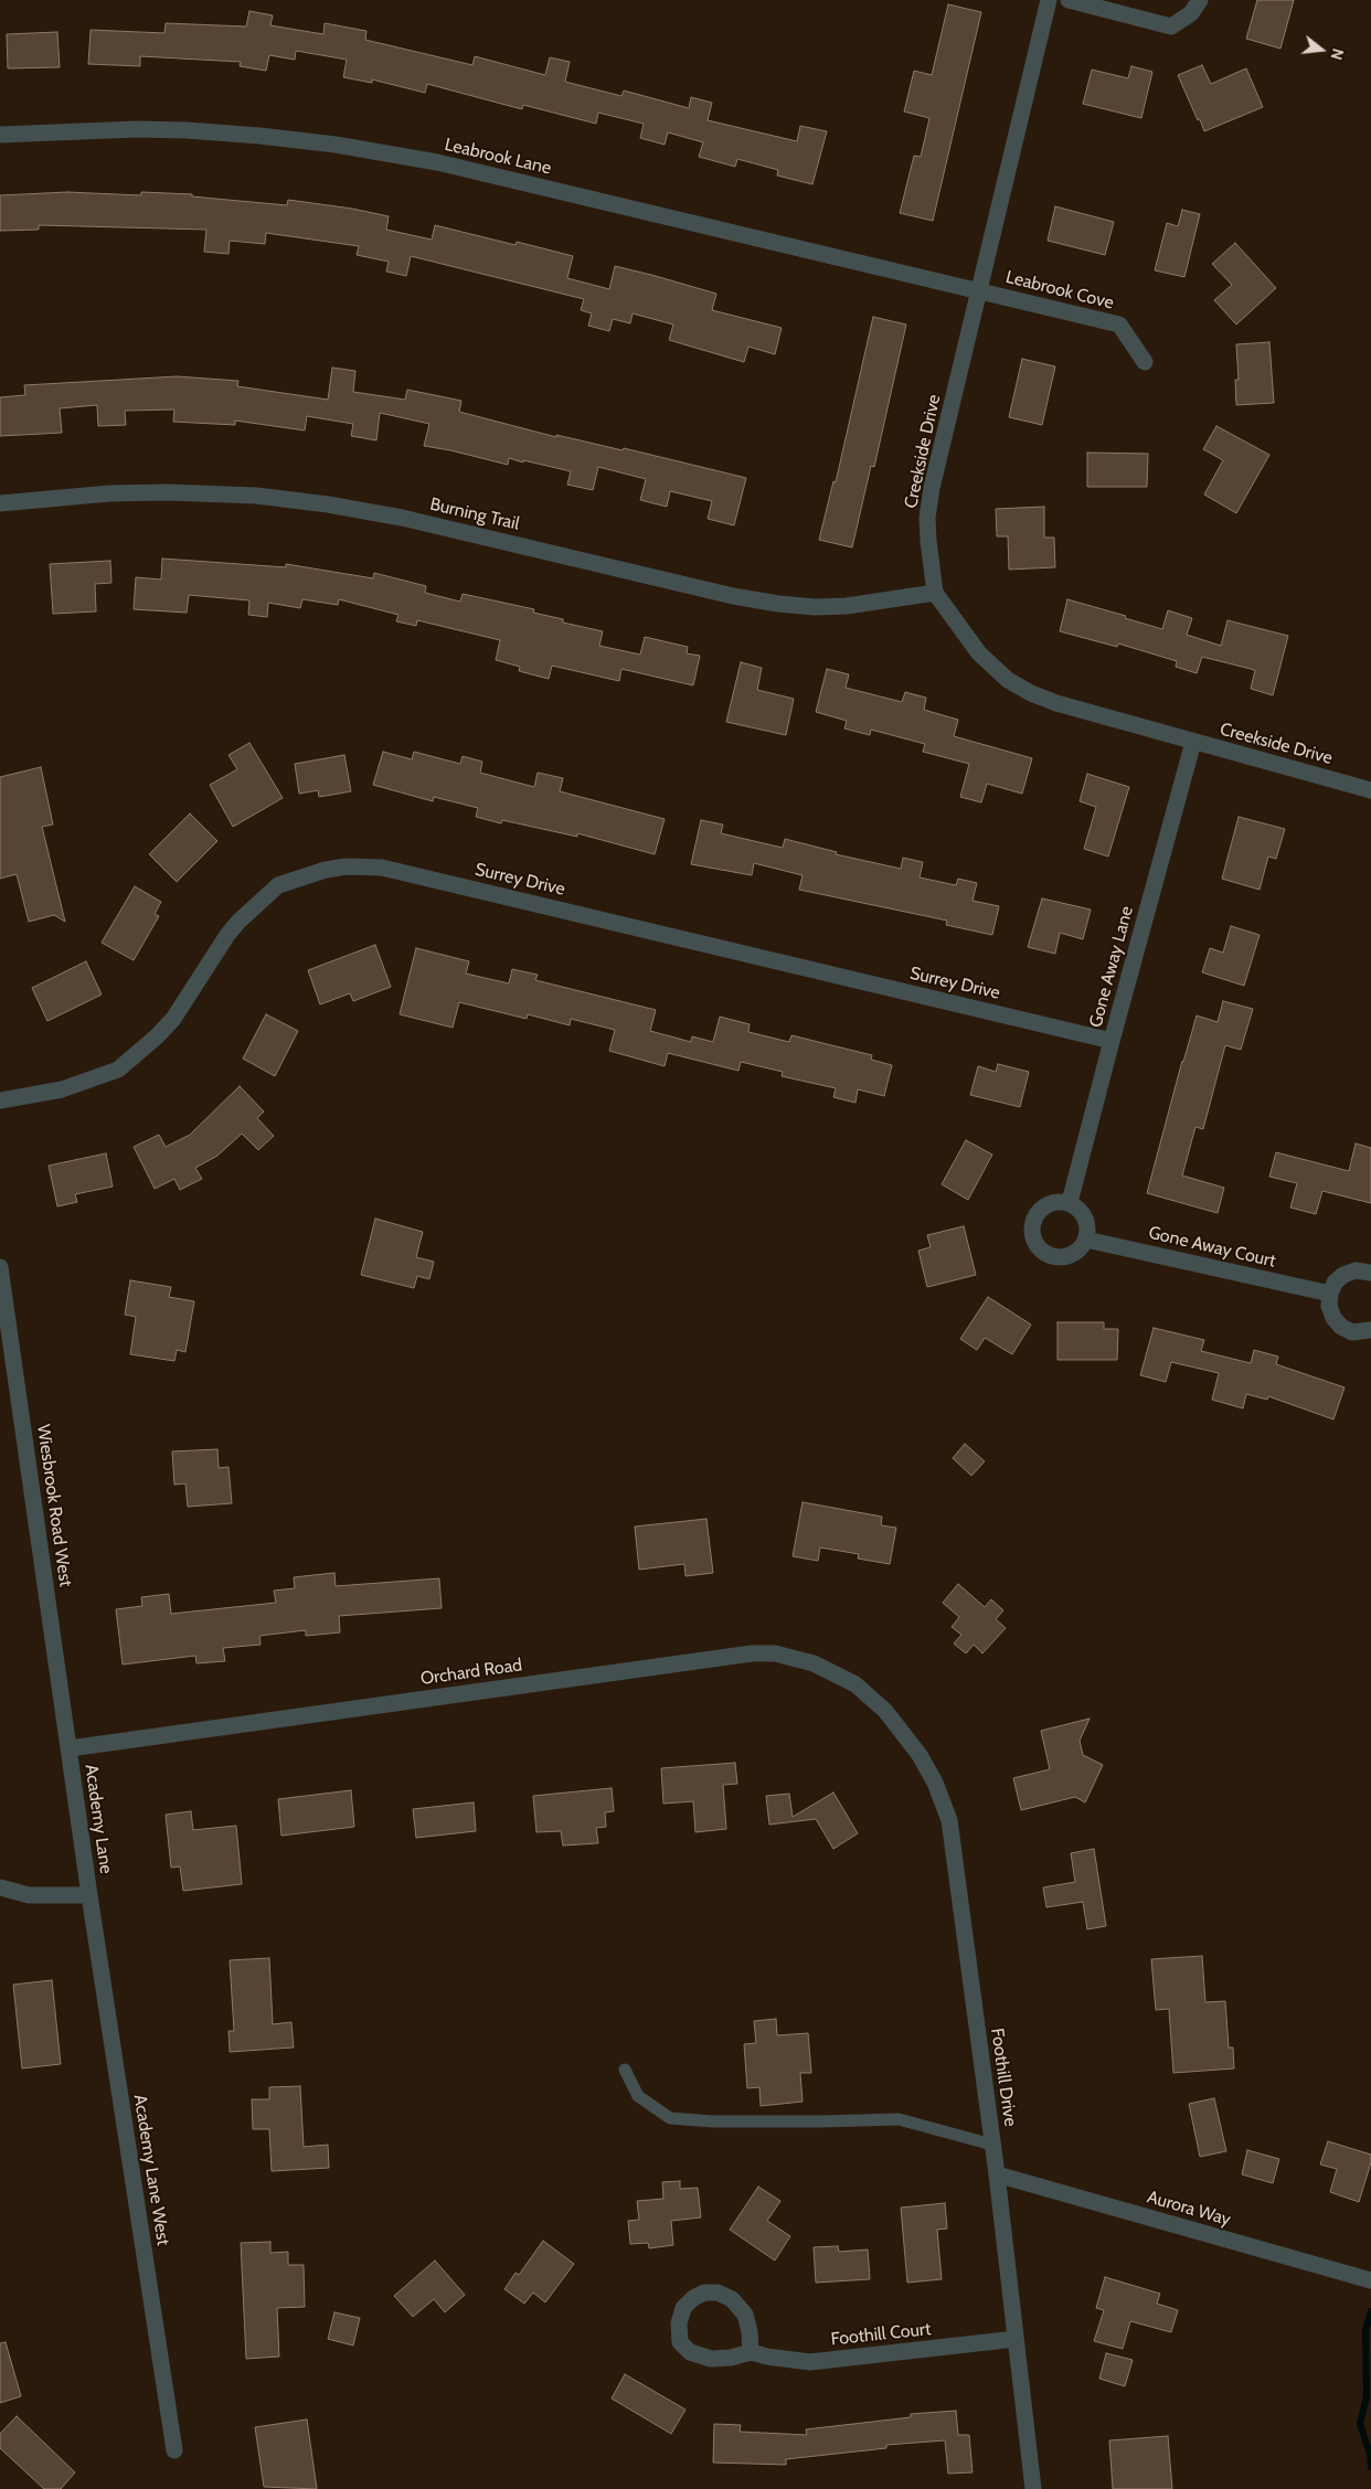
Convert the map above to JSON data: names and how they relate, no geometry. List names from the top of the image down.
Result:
{
  "streets": {
    "street": [
      "Leabrook Lane",
      "Leabrook Cove",
      "Creekside Drive",
      "Burning Trail",
      "Surrey Drive",
      "Gone Away Lane",
      "Gone Away Court",
      "Wiesbrook Road West",
      "Orchard Road",
      "Academy Lane",
      "Foothill Drive",
      "Academy Lane West",
      "Aurora Way",
      "Foothill Court"
    ]
  },
  "crossings": [
    ["Leabrook Lane", "Leabrook Cove"],
    ["Leabrook Lane", "Creekside Drive"],
    ["Leabrook Cove", "Creekside Drive"],
    ["Creekside Drive", "Burning Trail"],
    ["Creekside Drive", "Gone Away Lane"],
    ["Surrey Drive", "Gone Away Lane"],
    ["Gone Away Lane", "Gone Away Court"],
    ["Wiesbrook Road West", "Orchard Road"],
    ["Wiesbrook Road West", "Academy Lane"],
    ["Orchard Road", "Academy Lane"],
    ["Orchard Road", "Foothill Drive"],
    ["Academy Lane", "Academy Lane West"],
    ["Foothill Drive", "Aurora Way"],
    ["Foothill Drive", "Foothill Court"]
  ],
  "north": "right"
}
